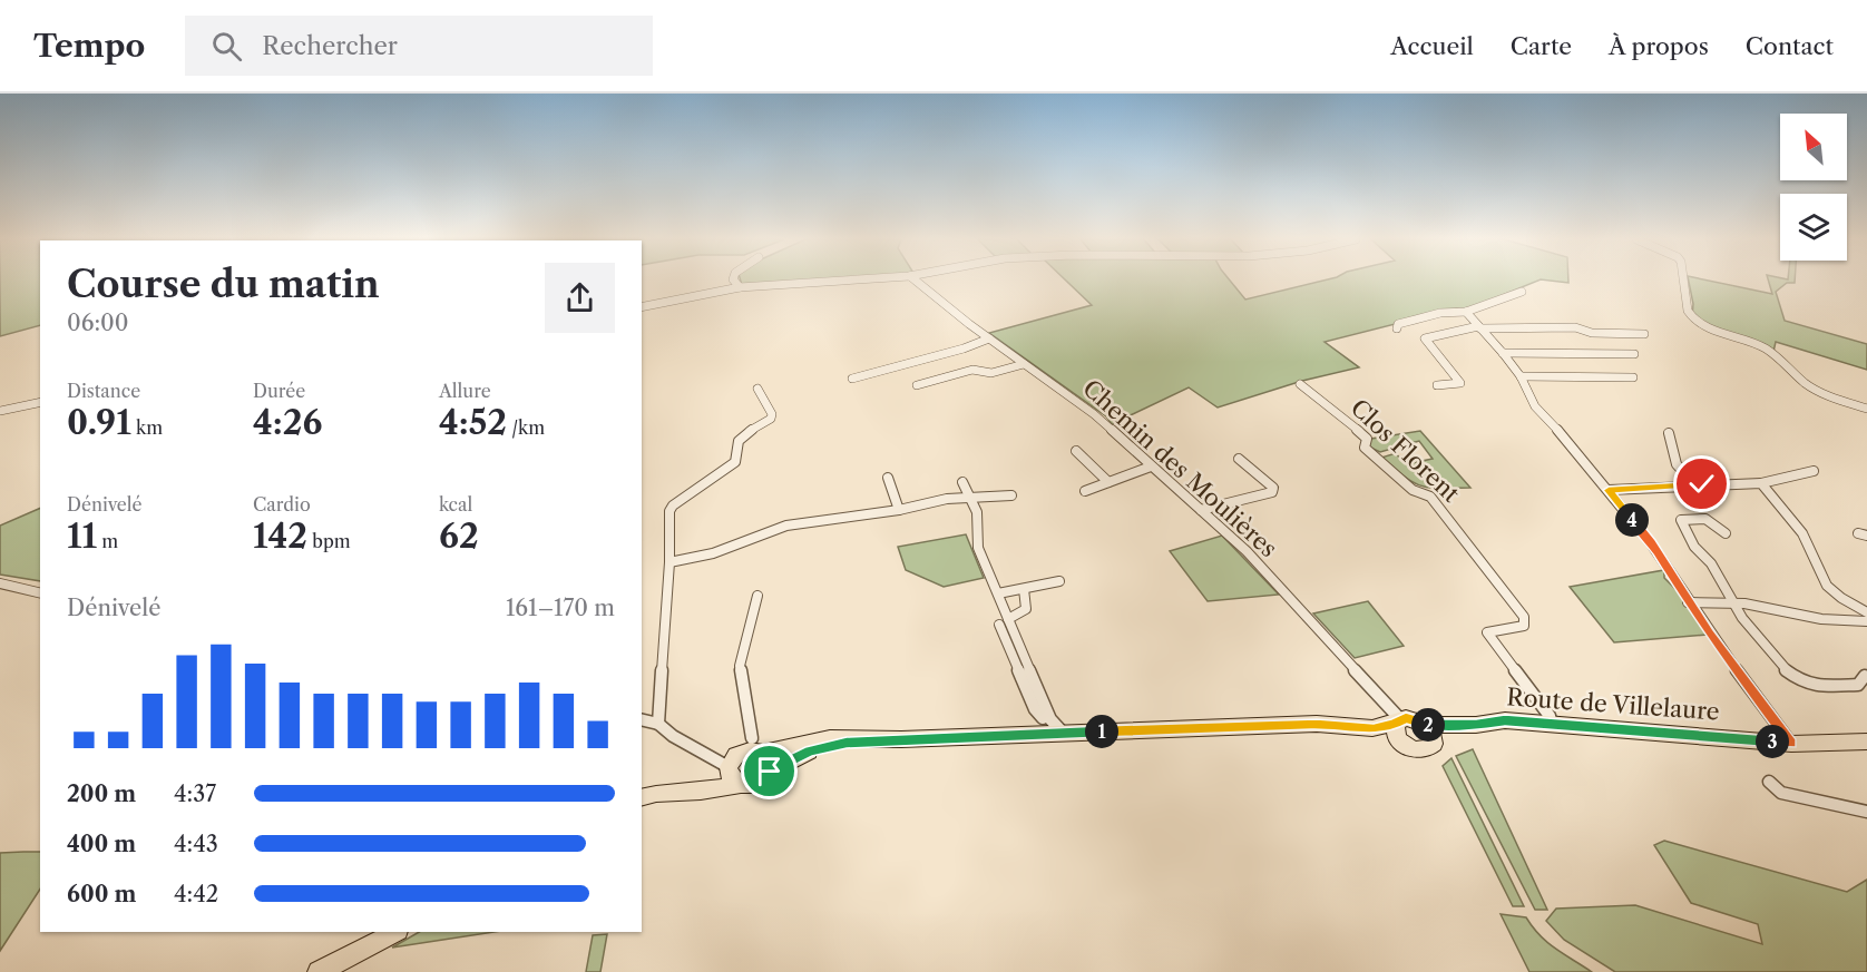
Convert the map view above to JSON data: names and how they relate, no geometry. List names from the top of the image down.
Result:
{
  "streets": {
    "main road": ["Route de Villelaure"],
    "street": ["Clos Florent", "Chemin des Moulières"]
  },
  "crossings": [
    ["Clos Florent", "Route de Villelaure"],
    ["Chemin des Moulières", "Route de Villelaure"]
  ],
  "north": "top left",
  "page": {
    "header": "Tempo",
    "search": "Rechercher",
    "nav": [
      "Accueil",
      "Carte",
      "À propos",
      "Contact"
    ],
    "heading": ["Course du matin", "06:00"],
    "stats": [
      ["Distance", "0.91 km"],
      ["Durée", "4:26"],
      ["Allure", "4:52 /km"],
      ["Dénivelé", "11 m"],
      ["Cardio", "142 bpm"],
      ["kcal", "62"]
    ],
    "pins": [
      "4",
      "2",
      "1",
      "3"
    ],
    "chart": ["Dénivelé", "161–170 m"],
    "list": [
      {
        "name": "200 m",
        "note": "4:37"
      },
      {
        "name": "400 m",
        "note": "4:43"
      },
      {
        "name": "600 m",
        "note": "4:42"
      }
    ]
  }
}
